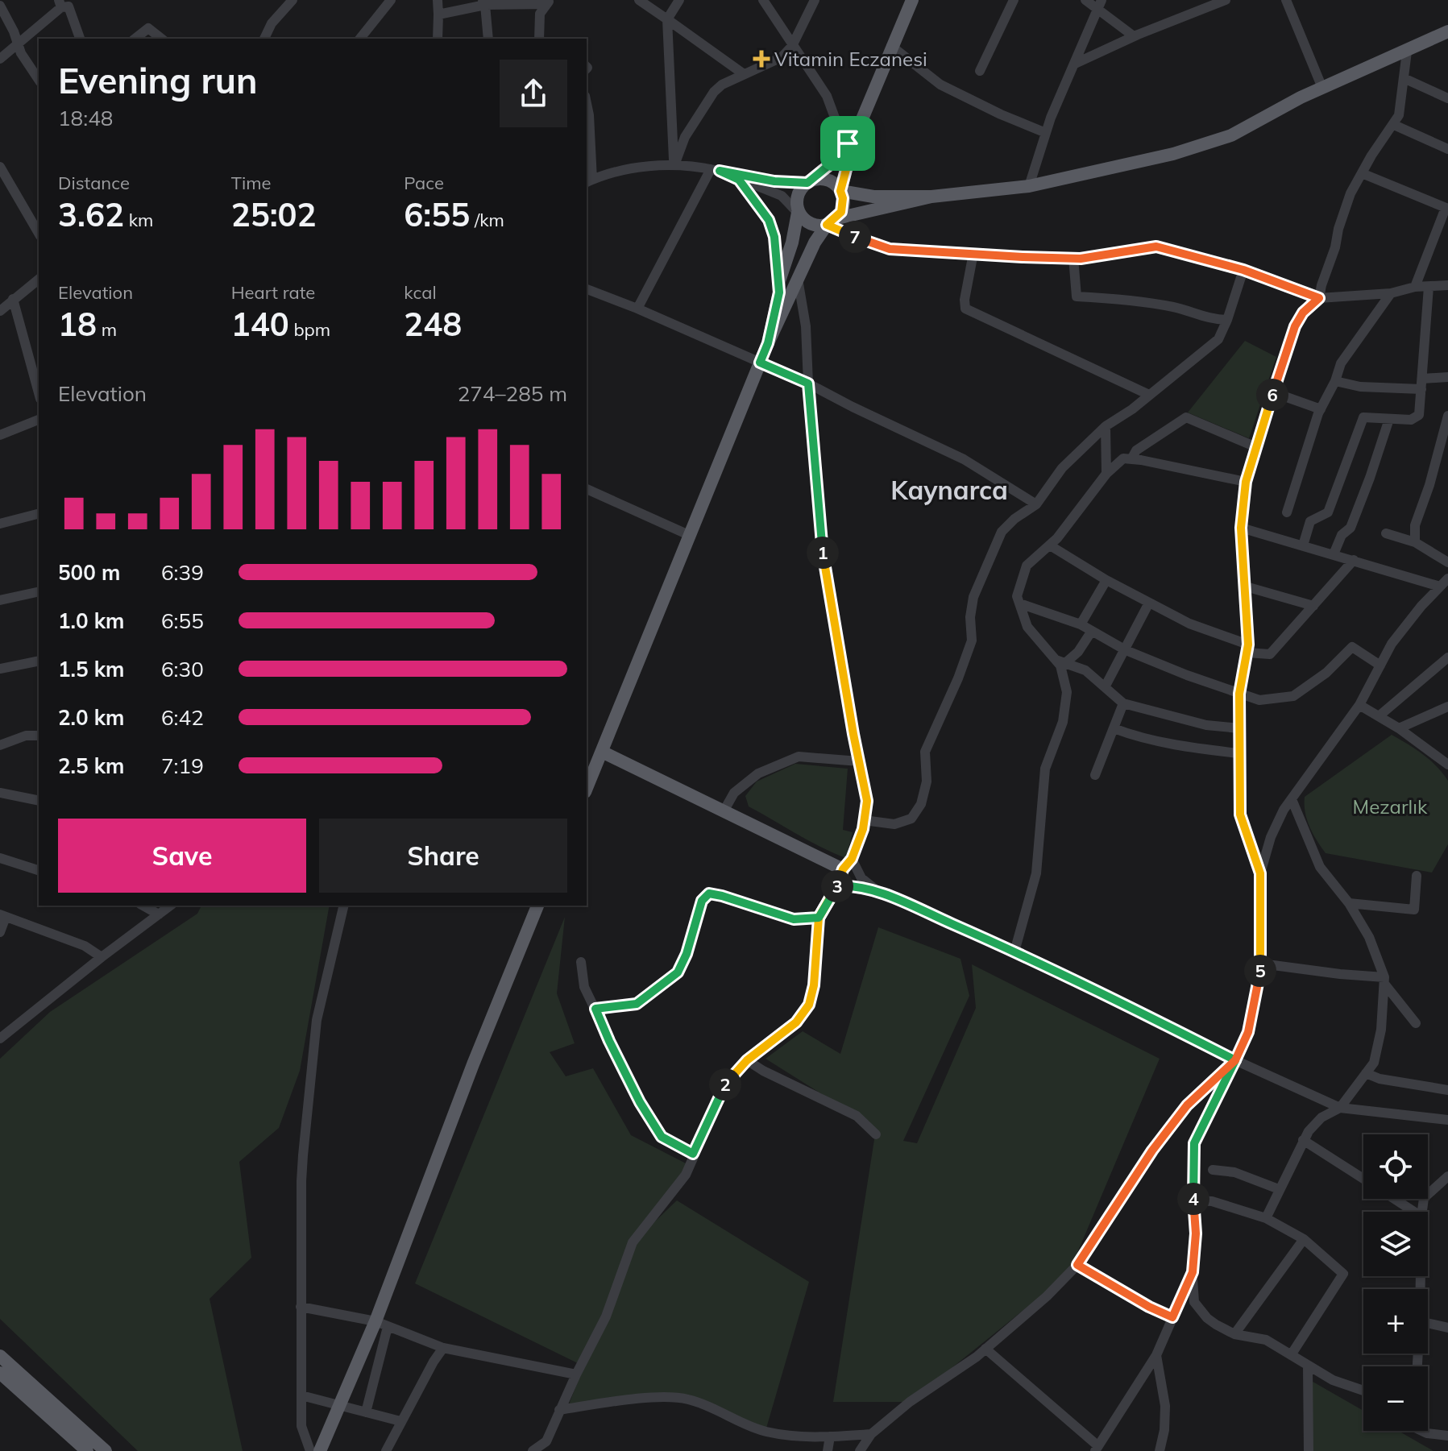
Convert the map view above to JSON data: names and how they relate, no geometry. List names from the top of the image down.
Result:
{
  "districts": ["Kaynarca"],
  "parks": ["Mezarlık"],
  "places": {
    "health": ["Vitamin Eczanesi"]
  },
  "page": {
    "heading": ["Evening run", "18:48"],
    "stats": [
      ["Distance", "3.62 km"],
      ["Time", "25:02"],
      ["Pace", "6:55 /km"],
      ["Elevation", "18 m"],
      ["Heart rate", "140 bpm"],
      ["kcal", "248"]
    ],
    "pins": [
      "7",
      "6",
      "1",
      "3",
      "5",
      "2",
      "4"
    ],
    "chart": ["Elevation", "274–285 m"],
    "list": [
      {
        "name": "500 m",
        "note": "6:39"
      },
      {
        "name": "1.0 km",
        "note": "6:55"
      },
      {
        "name": "1.5 km",
        "note": "6:30"
      },
      {
        "name": "2.0 km",
        "note": "6:42"
      },
      {
        "name": "2.5 km",
        "note": "7:19"
      }
    ],
    "buttons": ["Save", "Share"],
    "map_buttons": ["+", "−"]
  }
}
